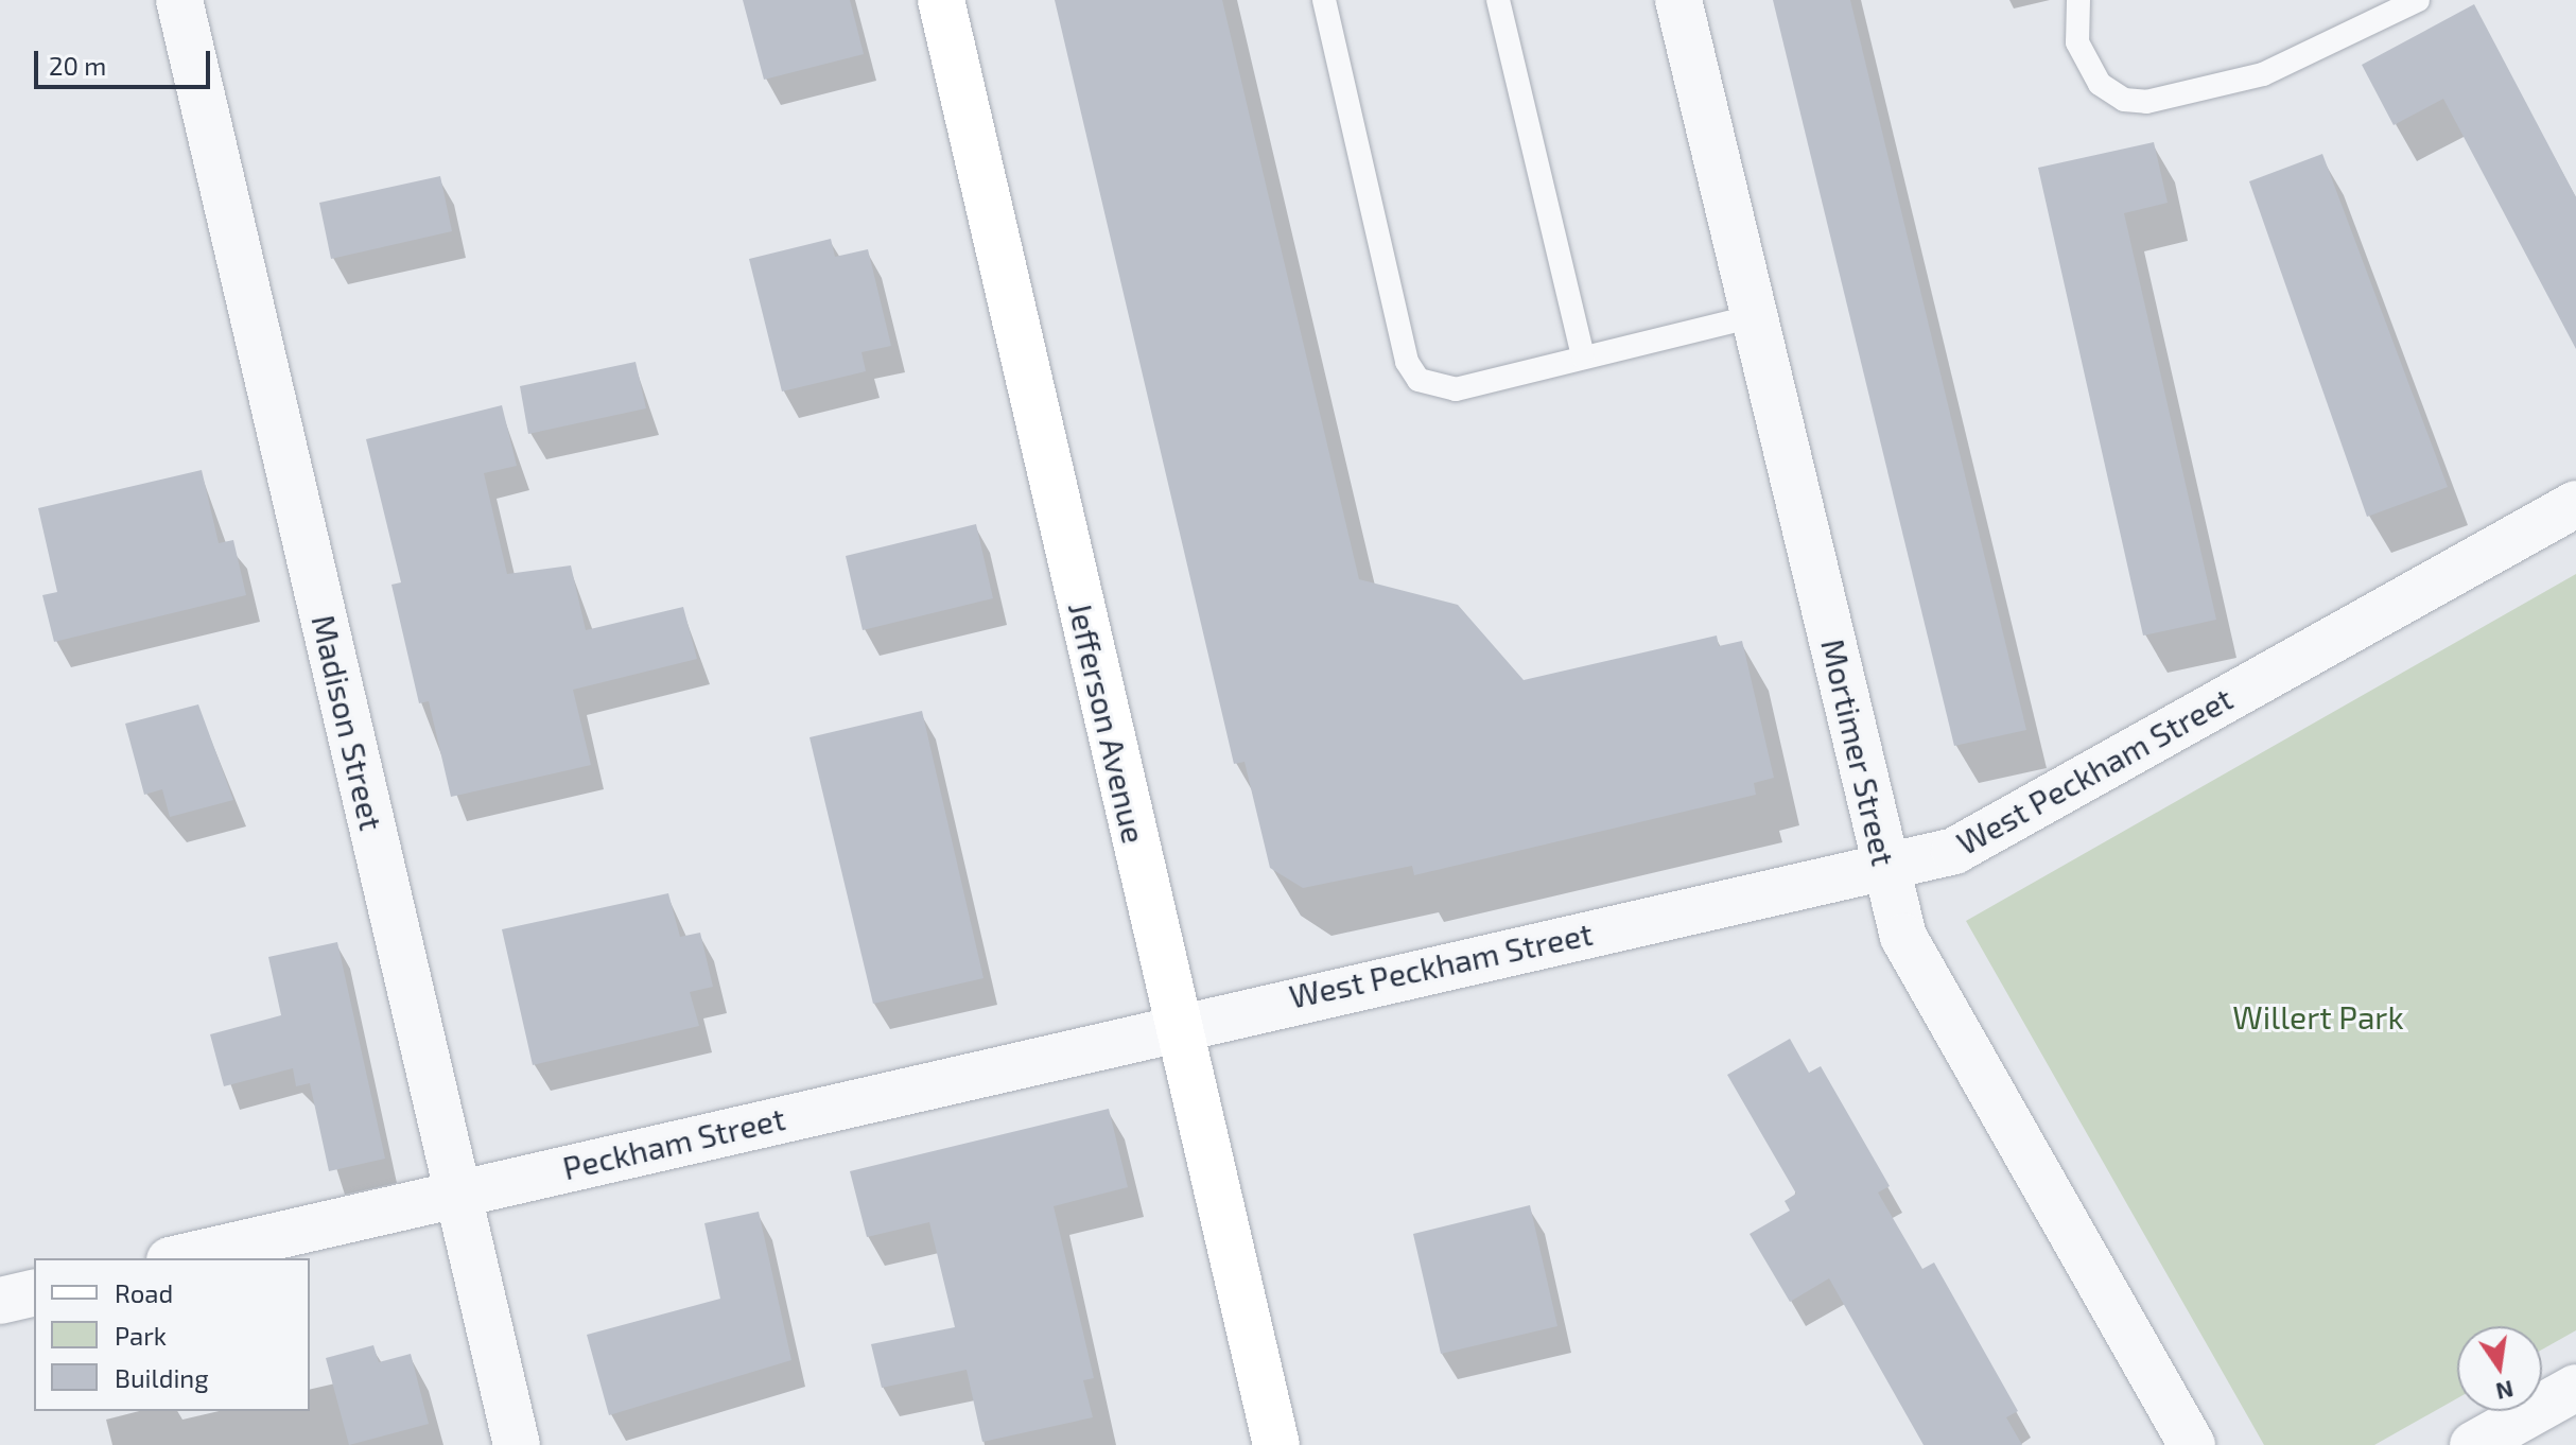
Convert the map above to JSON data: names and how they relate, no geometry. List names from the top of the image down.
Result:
{
  "streets": {
    "street": [
      "Madison Street",
      "Jefferson Avenue",
      "Mortimer Street",
      "West Peckham Street",
      "Peckham Street"
    ]
  },
  "crossings": [
    ["Madison Street", "Peckham Street"],
    ["Jefferson Avenue", "West Peckham Street"],
    ["Jefferson Avenue", "Peckham Street"],
    ["Mortimer Street", "West Peckham Street"],
    ["West Peckham Street", "Peckham Street"]
  ],
  "parks": ["Willert Park"],
  "legend": ["Road", "Park", "Building"],
  "scale_bar": "20 m",
  "north": "bottom"
}
